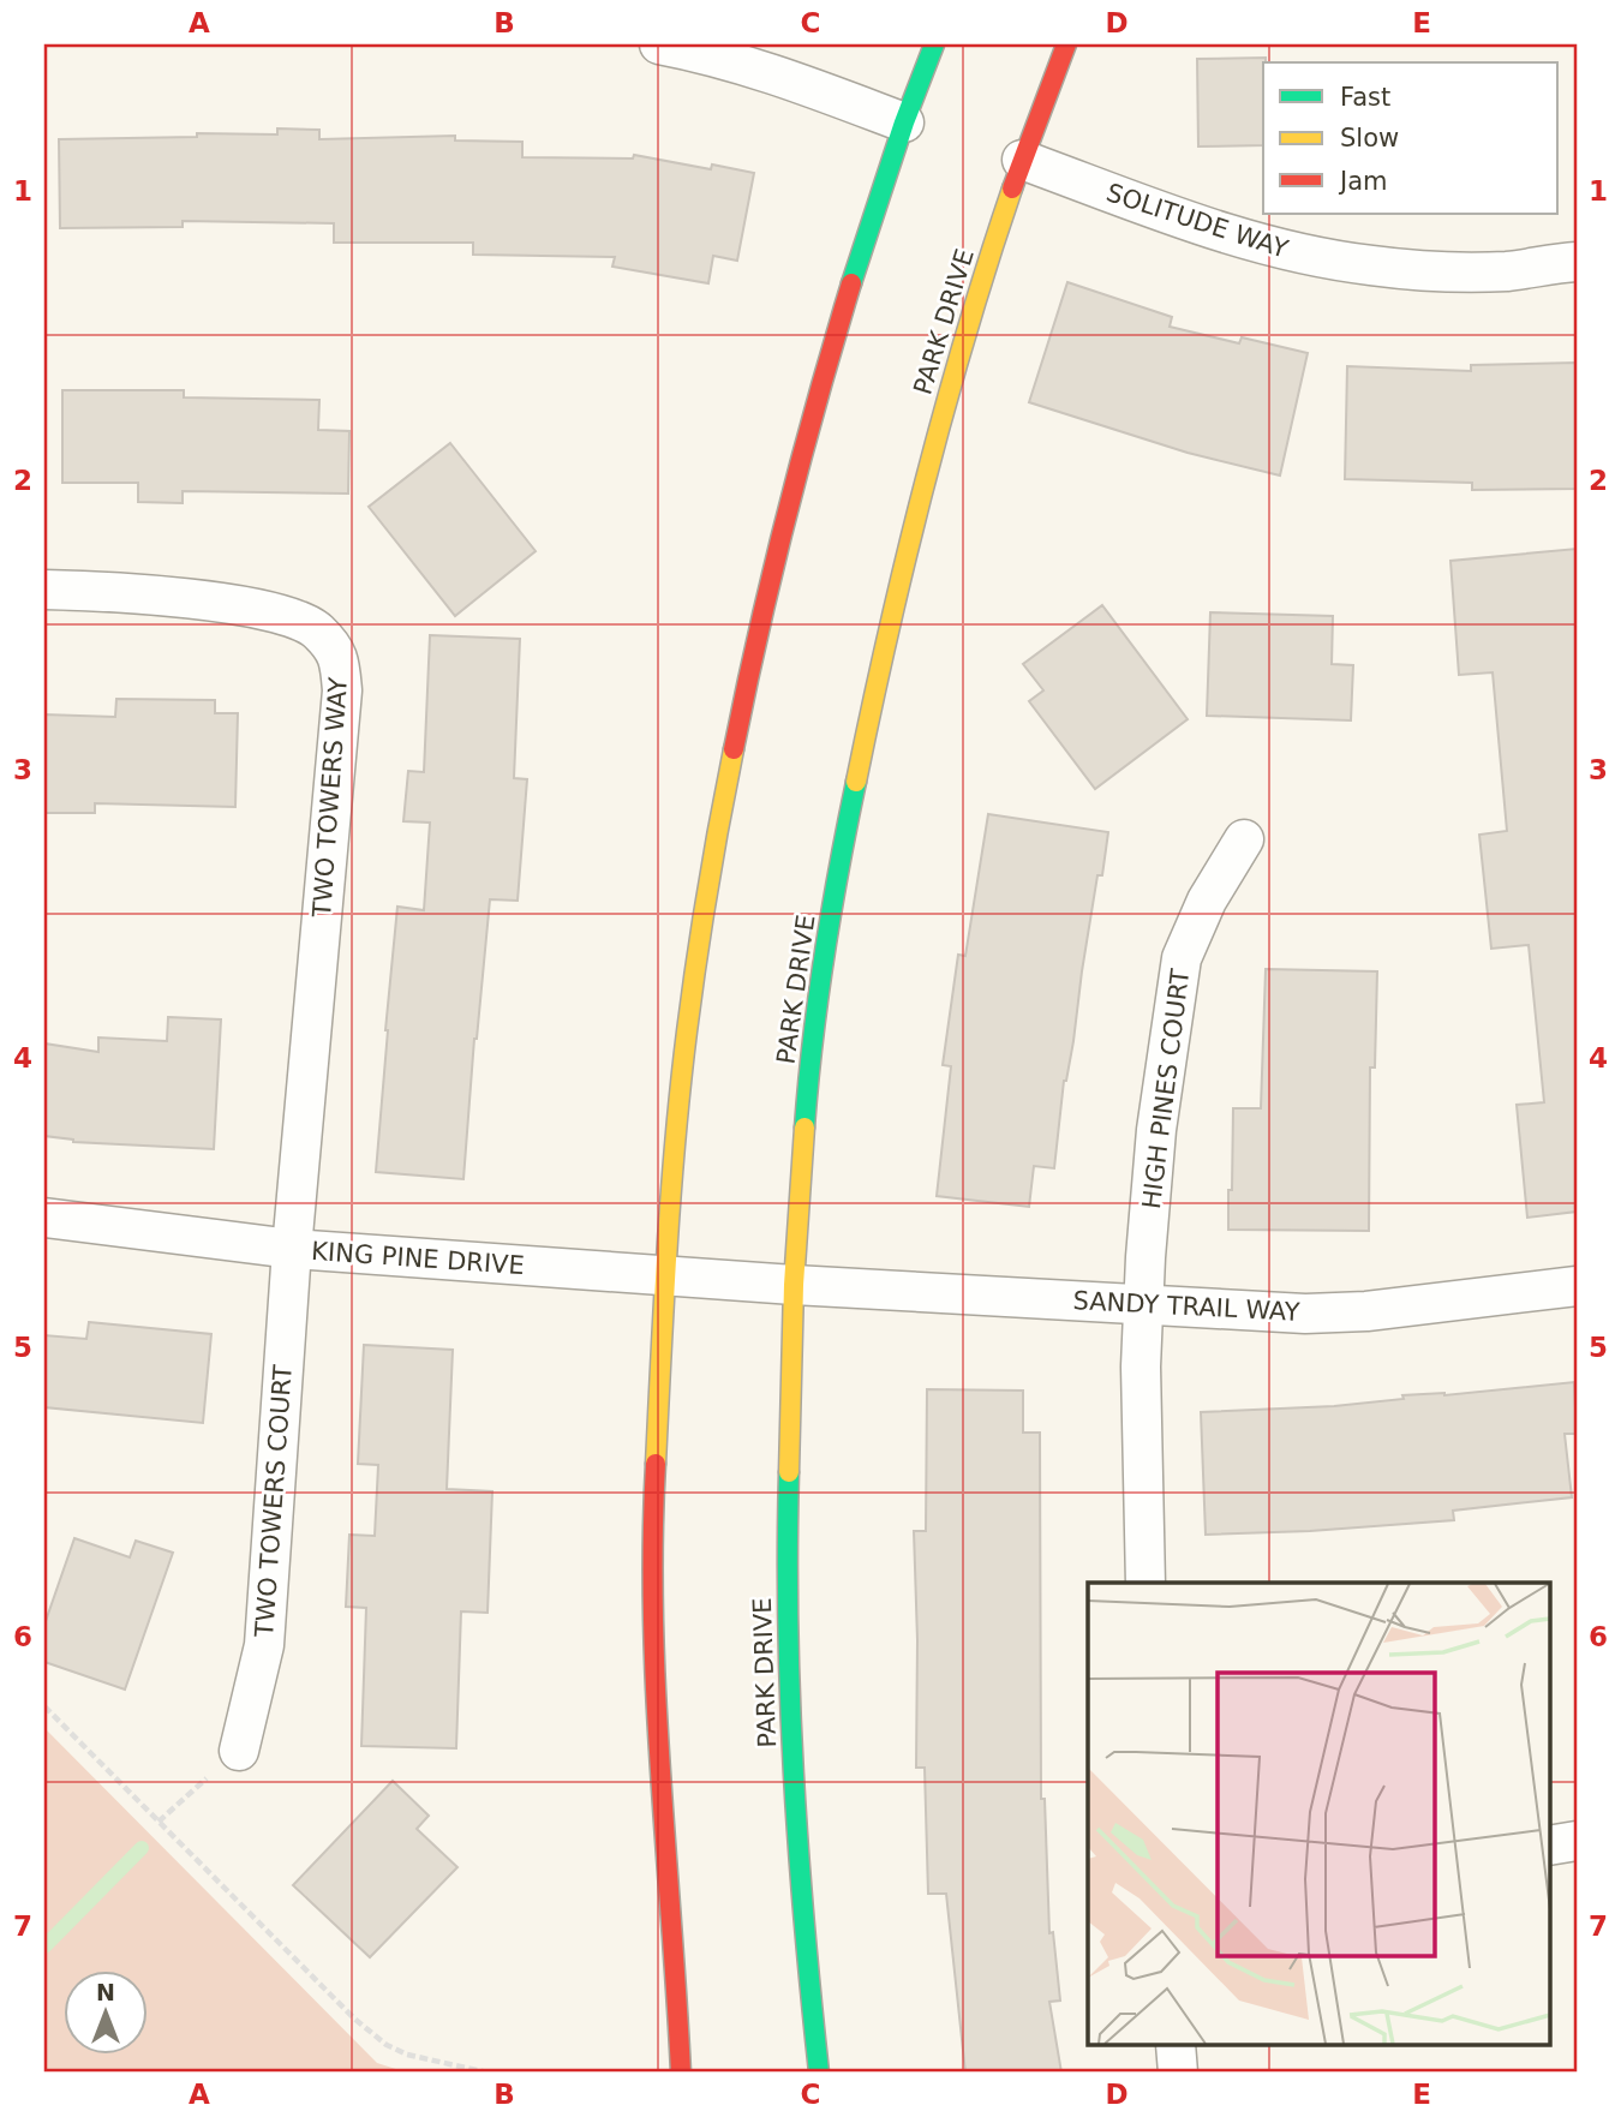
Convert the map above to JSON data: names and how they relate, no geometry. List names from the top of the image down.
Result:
{
  "streets": {
    "main road": ["PARK DRIVE"],
    "street": [
      "SOLITUDE WAY",
      "TWO TOWERS WAY",
      "HIGH PINES COURT",
      "KING PINE DRIVE",
      "SANDY TRAIL WAY",
      "TWO TOWERS COURT"
    ]
  },
  "crossings": [
    ["SOLITUDE WAY", "PARK DRIVE"],
    ["PARK DRIVE", "KING PINE DRIVE"],
    ["PARK DRIVE", "SANDY TRAIL WAY"],
    ["TWO TOWERS WAY", "KING PINE DRIVE"],
    ["TWO TOWERS WAY", "TWO TOWERS COURT"],
    ["HIGH PINES COURT", "SANDY TRAIL WAY"],
    ["KING PINE DRIVE", "SANDY TRAIL WAY"],
    ["KING PINE DRIVE", "TWO TOWERS COURT"]
  ],
  "legend": ["Fast", "Slow", "Jam"],
  "north": "top",
  "grid": {
    "columns": [
      "A",
      "B",
      "C",
      "D",
      "E"
    ],
    "rows": [
      "1",
      "2",
      "3",
      "4",
      "5",
      "6",
      "7"
    ]
  }
}
